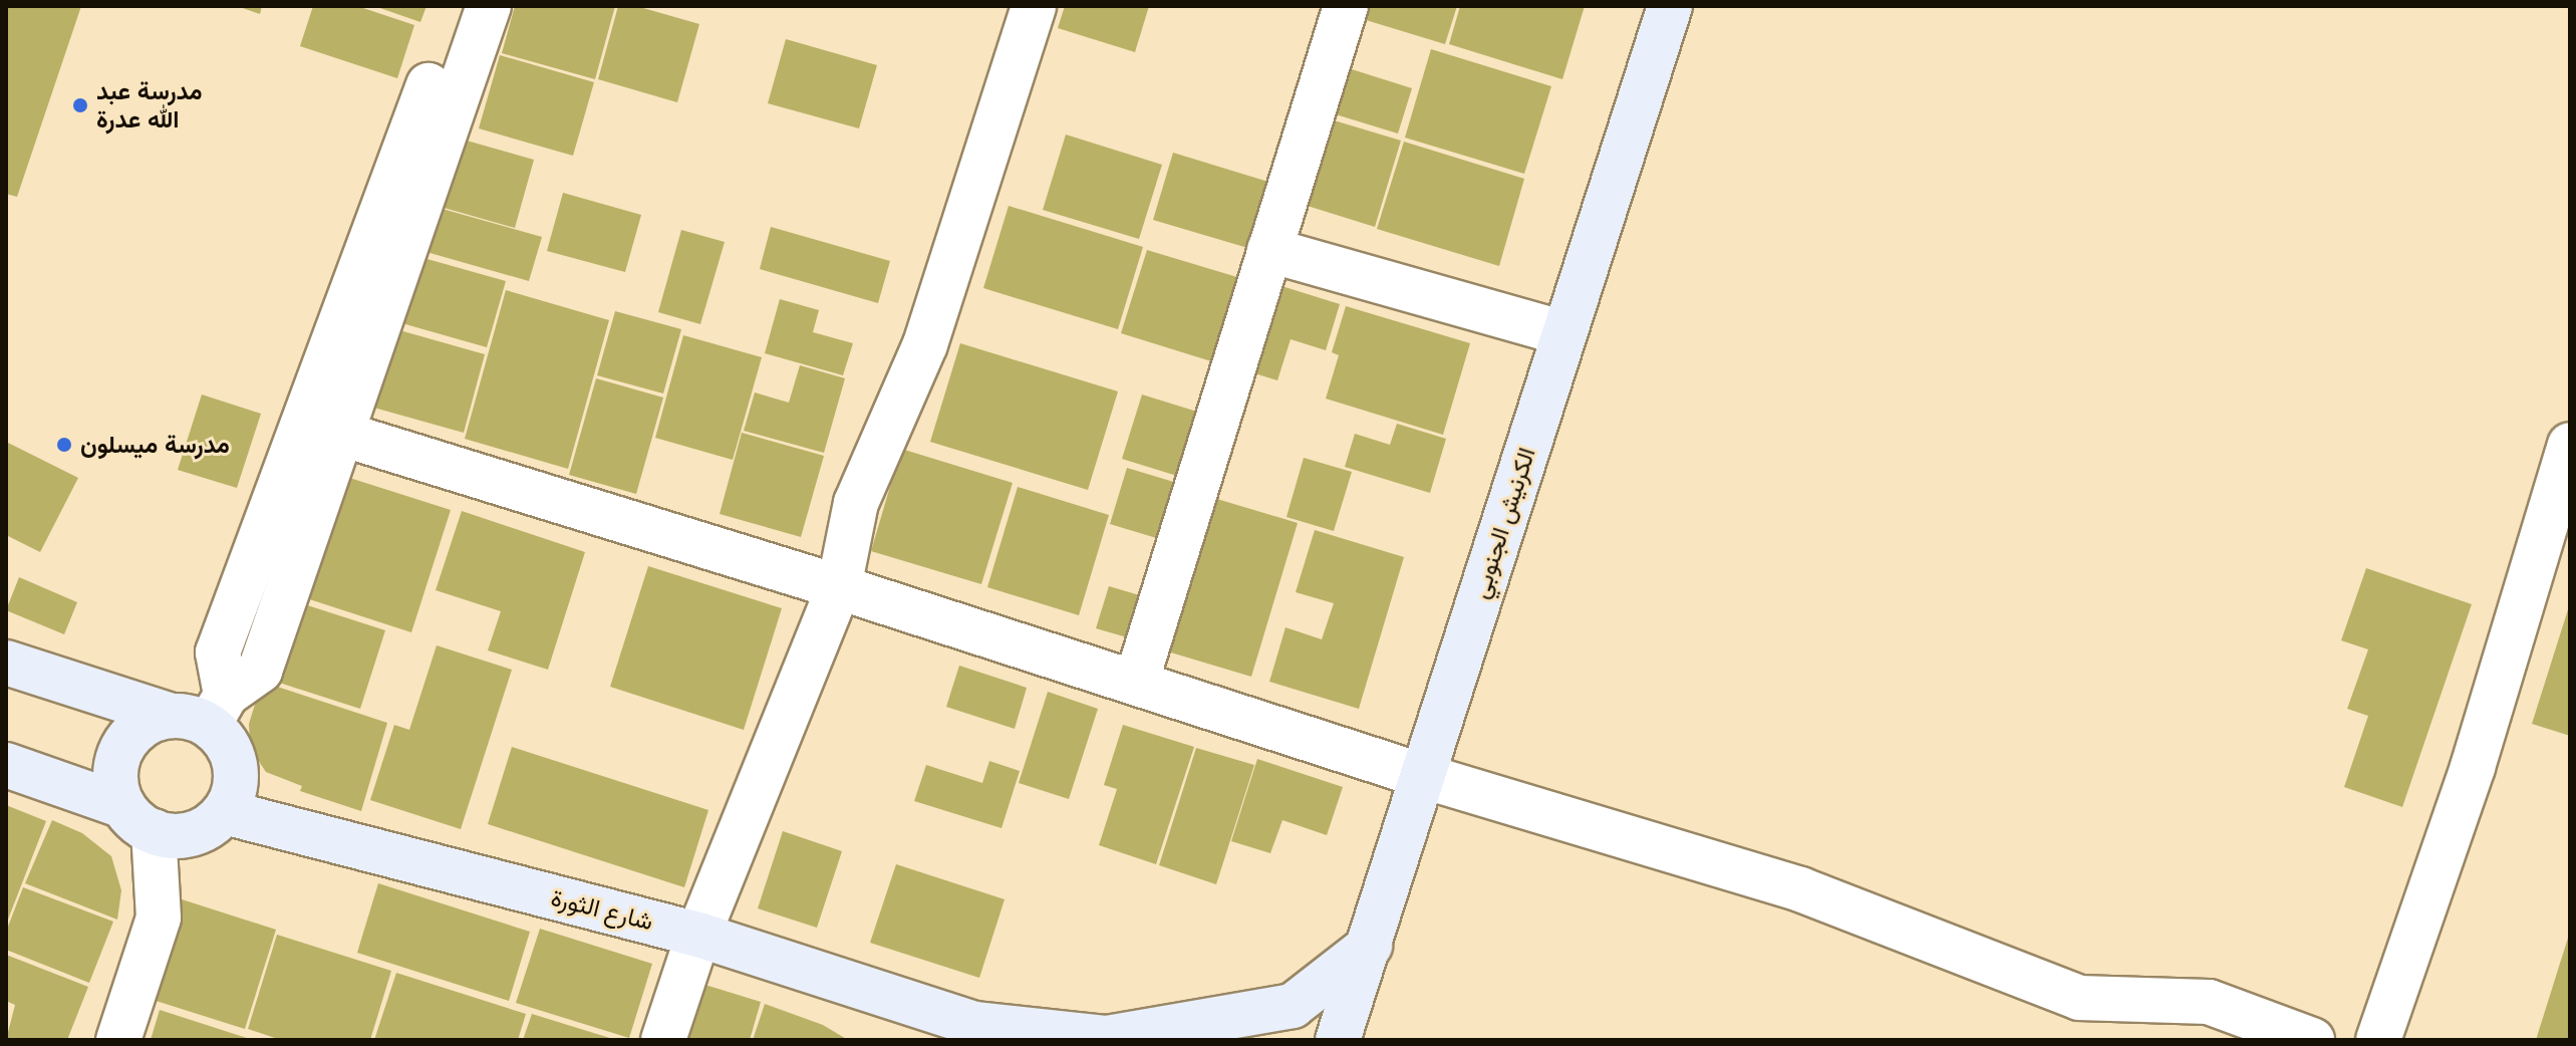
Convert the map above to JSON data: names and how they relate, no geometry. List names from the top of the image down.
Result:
{
  "streets": {
    "main road": ["الكرنيش الجنوبي", "شارع الثورة"]
  },
  "crossings": [
    ["الكرنيش الجنوبي", "شارع الثورة"]
  ],
  "places": ["مدرسة عبد الله عدرة", "مدرسة ميسلون"]
}
